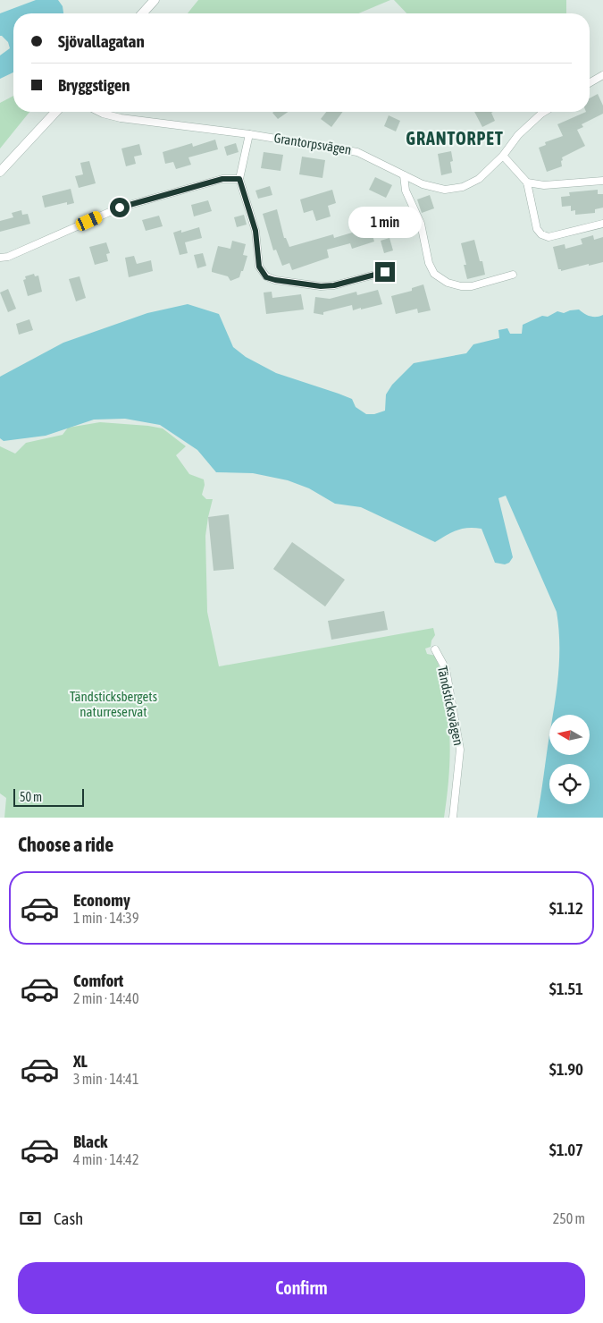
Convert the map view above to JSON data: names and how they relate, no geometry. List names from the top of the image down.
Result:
{
  "streets": {
    "street": ["Grantorpsvägen", "Tändsticksvägen"]
  },
  "districts": ["GRANTORPET"],
  "parks": ["Tändsticksbergets naturreservat"],
  "scale_bar": "50 m",
  "north": "left",
  "page": {
    "banner": ["Sjövallagatan", "Bryggstigen"],
    "bubble": "1 min",
    "scale": "50 m",
    "heading": "Choose a ride",
    "list": [
      {
        "name": "Economy",
        "note": "1 min · 14:39",
        "value": "$1.12"
      },
      {
        "name": "Comfort",
        "note": "2 min · 14:40",
        "value": "$1.51"
      },
      {
        "name": "XL",
        "note": "3 min · 14:41",
        "value": "$1.90"
      },
      {
        "name": "Black",
        "note": "4 min · 14:42",
        "value": "$1.07"
      }
    ],
    "pay": ["Cash", "250 m"],
    "buttons": "Confirm"
  }
}
